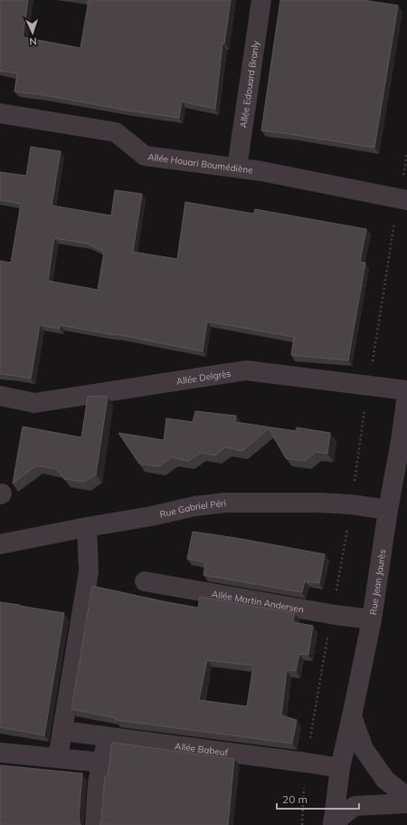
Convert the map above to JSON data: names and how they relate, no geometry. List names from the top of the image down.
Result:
{
  "streets": {
    "street": [
      "Allée Edouard Branly",
      "Allée Houari Boumédiène",
      "Allée Delgrès",
      "Rue Gabriel Péri",
      "Rue Jean Jaurès",
      "Allée Martin Andersen",
      "Allée Babeuf"
    ]
  },
  "crossings": [
    ["Allée Edouard Branly", "Allée Houari Boumédiène"],
    ["Rue Gabriel Péri", "Rue Jean Jaurès"],
    ["Rue Jean Jaurès", "Allée Martin Andersen"],
    ["Rue Jean Jaurès", "Allée Babeuf"]
  ],
  "scale_bar": "20 m",
  "north": "bottom"
}
